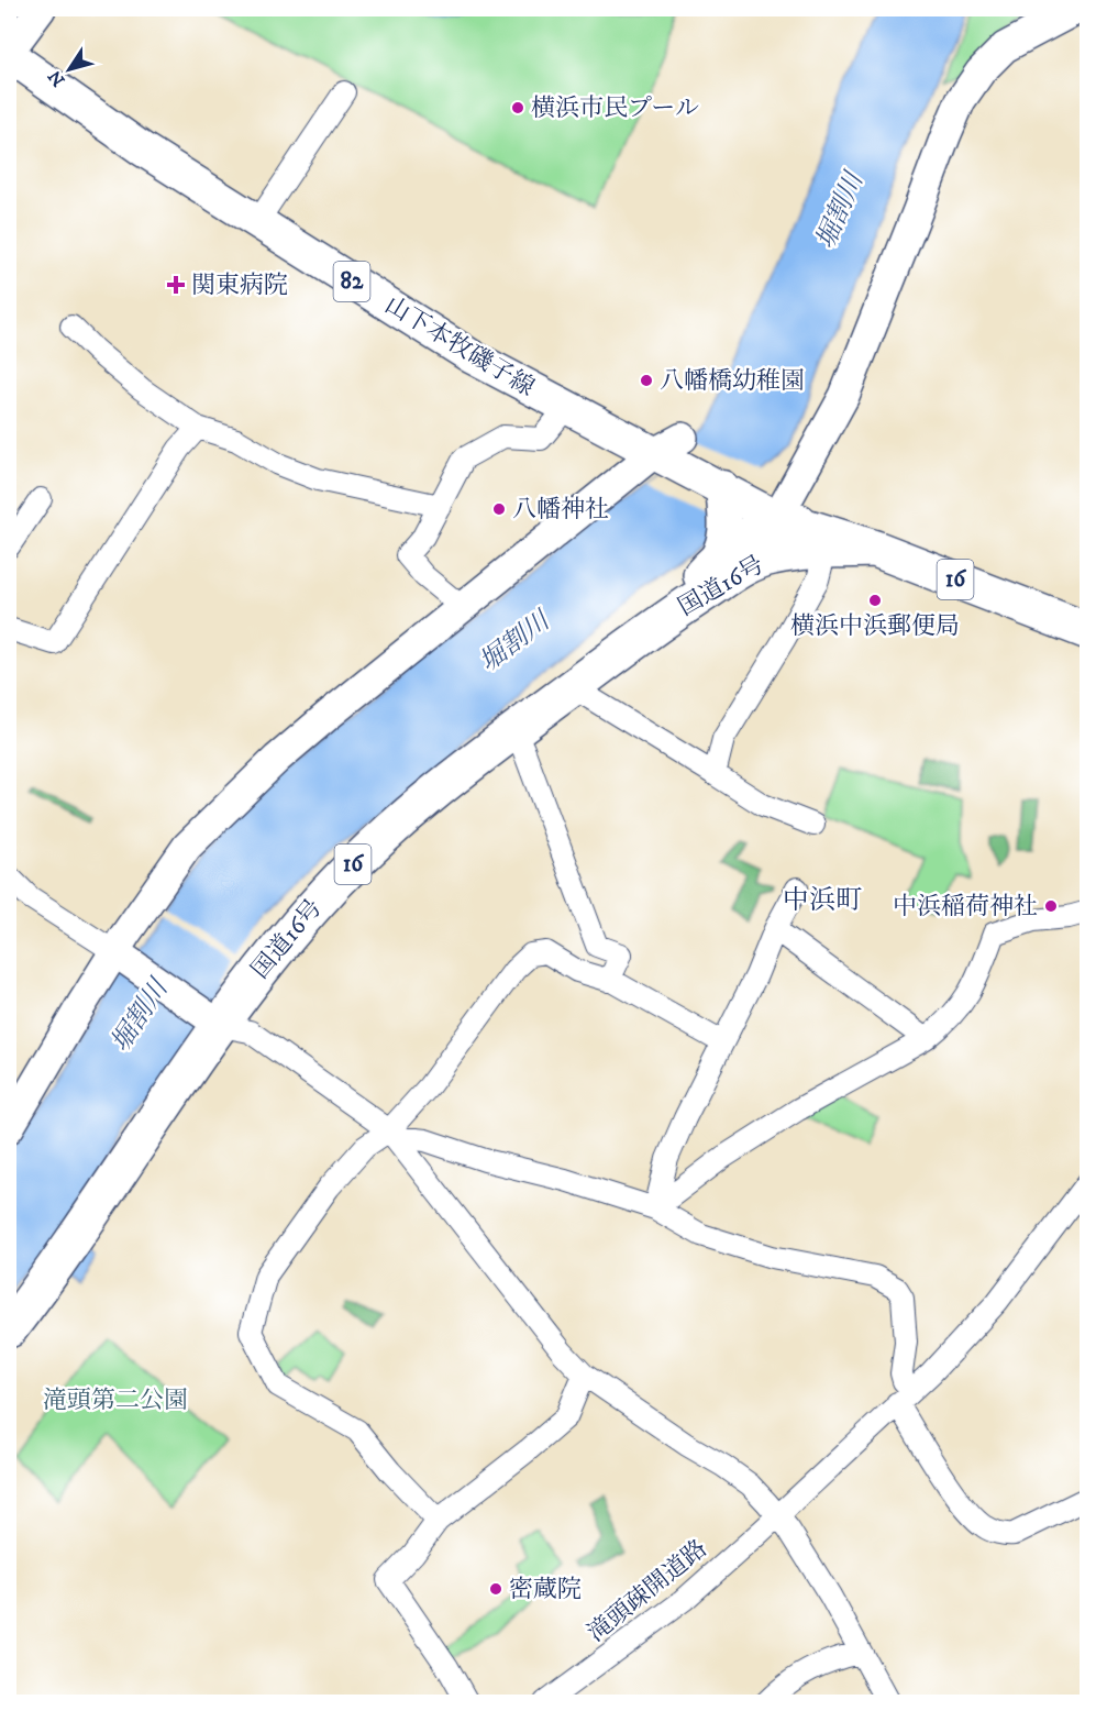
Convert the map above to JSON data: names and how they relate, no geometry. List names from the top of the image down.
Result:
{
  "streets": {
    "highway": ["16", "国道16号"],
    "main road": ["82", "山下本牧磯子線"],
    "street": ["滝頭疎開道路"]
  },
  "crossings": [
    ["山下本牧磯子線", "国道16号"]
  ],
  "districts": ["中浜町"],
  "water": ["堀割川"],
  "parks": ["滝頭第二公園"],
  "places": {
    "other": [
      "横浜市民プール",
      "八幡橋幼稚園",
      "八幡神社",
      "横浜中浜郵便局",
      "中浜稲荷神社",
      "密蔵院"
    ],
    "health": ["関東病院"]
  },
  "north": "bottom left"
}
